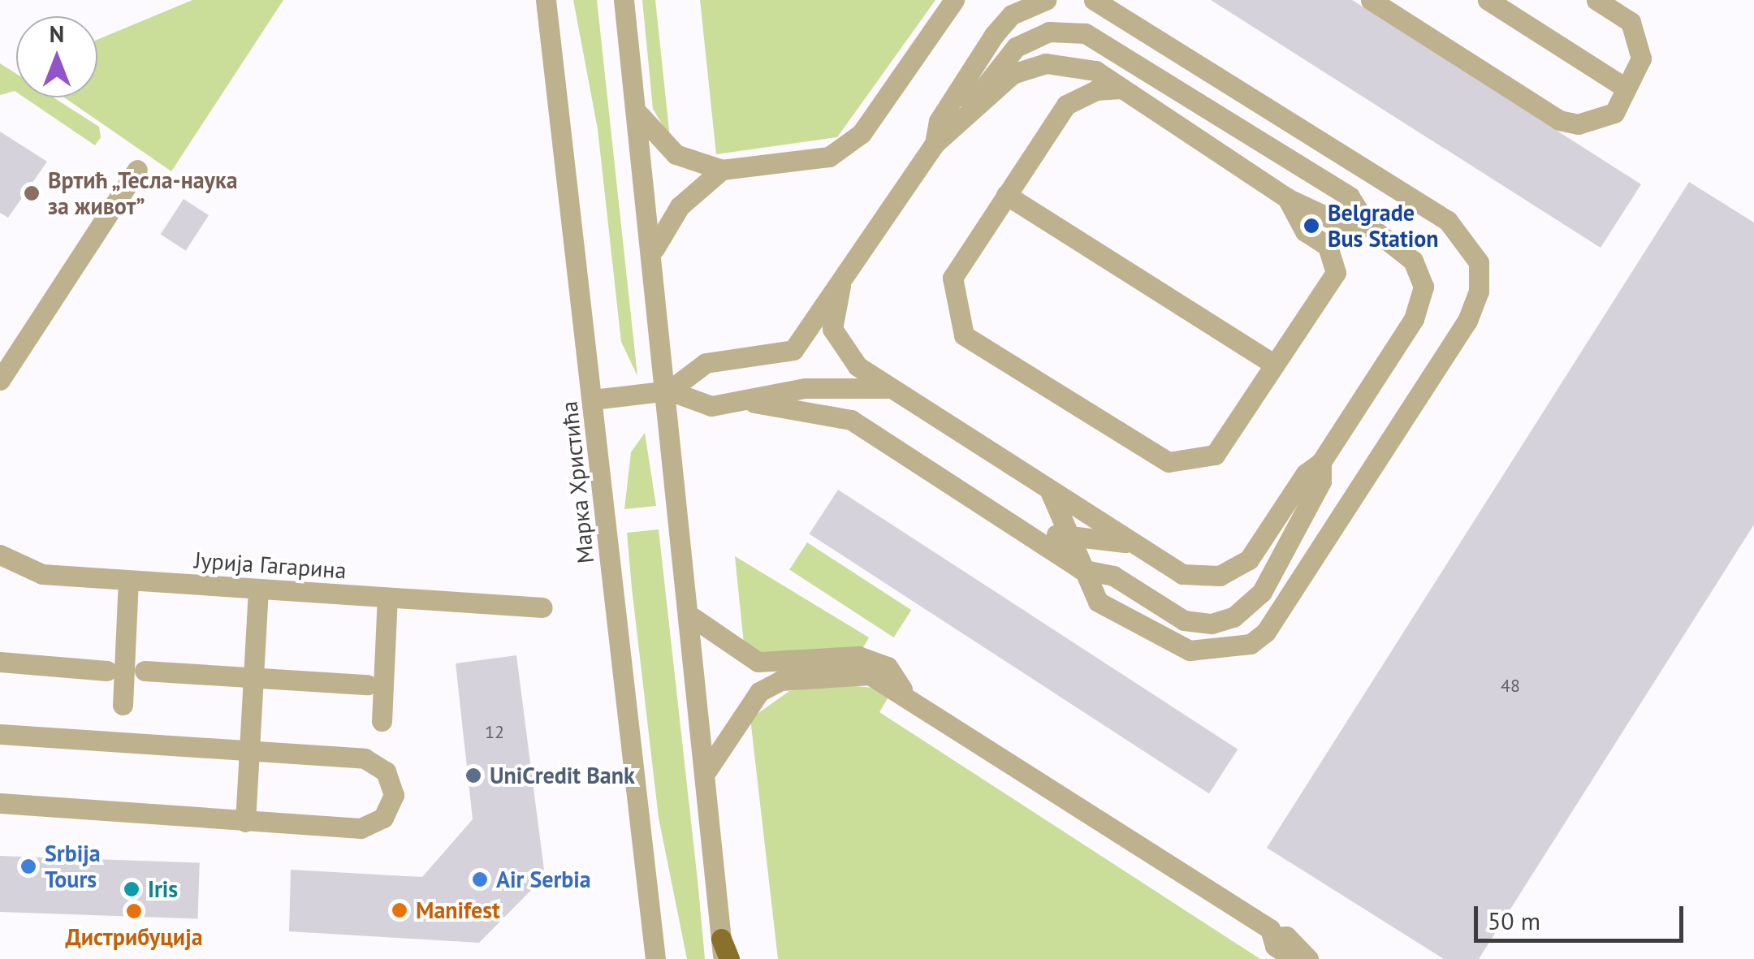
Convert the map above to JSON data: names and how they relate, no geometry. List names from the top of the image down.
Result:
{
  "streets": {
    "street": ["Марка Христића", "Јурија Гагарина"]
  },
  "places": [
    "Вртић „Тесла-наука за живот”",
    "Belgrade Bus Station",
    "UniCredit Bank",
    "Srbija Tours",
    "Air Serbia",
    "Iris",
    "Manifest",
    "Дистрибуција"
  ],
  "house_numbers": ["48", "12"],
  "scale_bar": "50 m",
  "north": "top"
}
